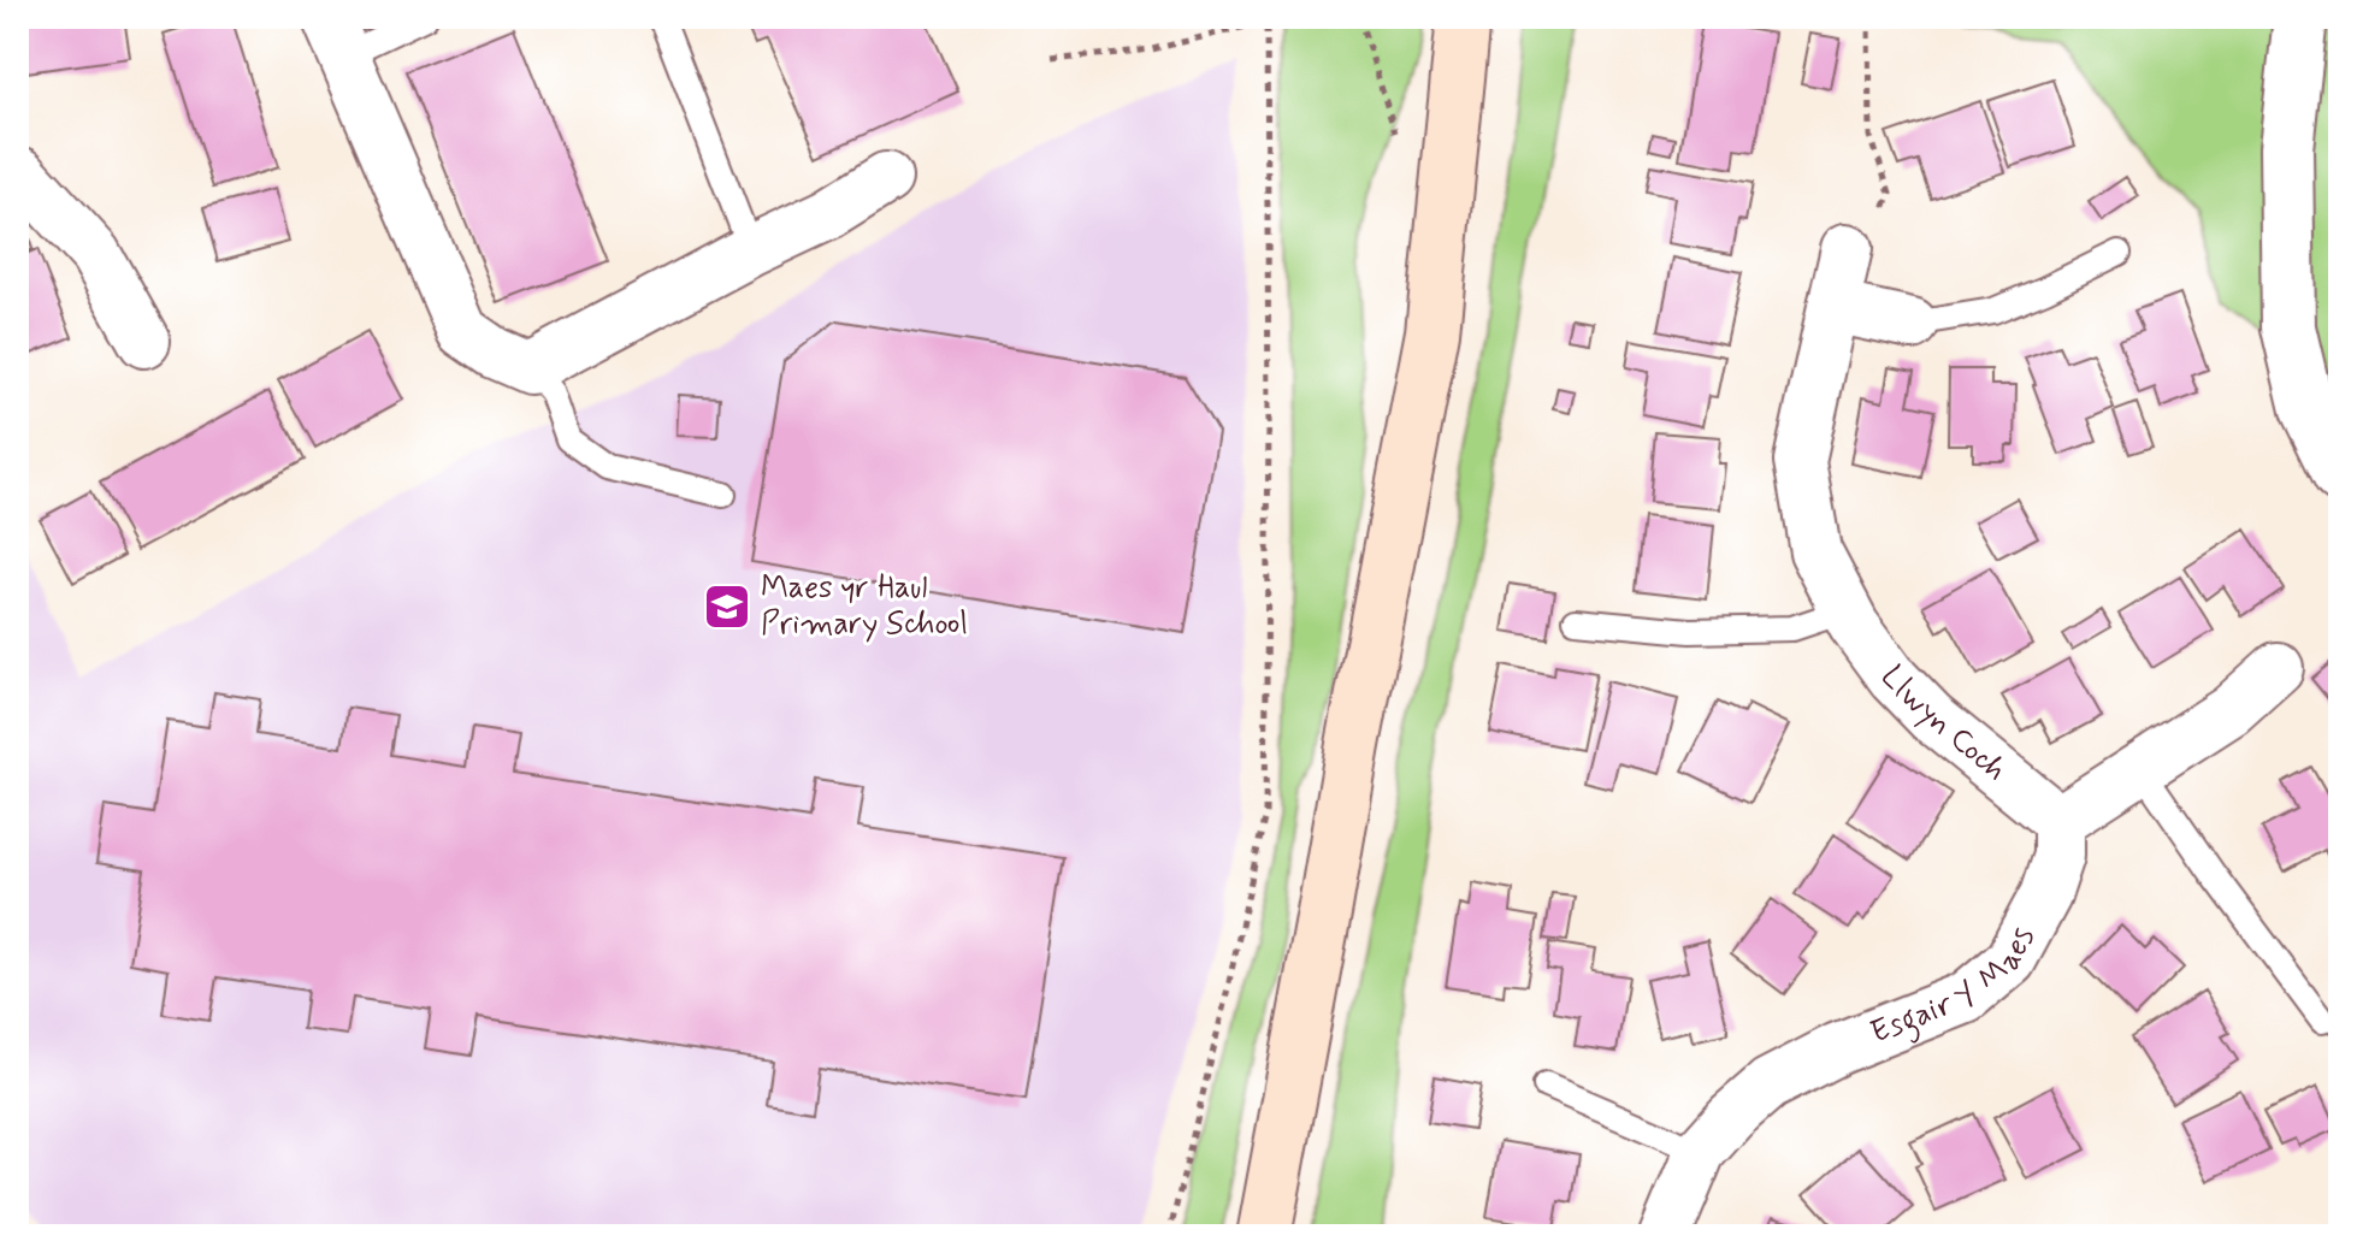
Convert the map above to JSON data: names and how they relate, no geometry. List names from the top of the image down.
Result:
{
  "streets": {
    "street": ["Llwyn Coch", "Esgair Y Maes"]
  },
  "crossings": [
    ["Llwyn Coch", "Esgair Y Maes"]
  ],
  "places": {
    "school or university": ["Maes yr Haul Primary School"]
  }
}
